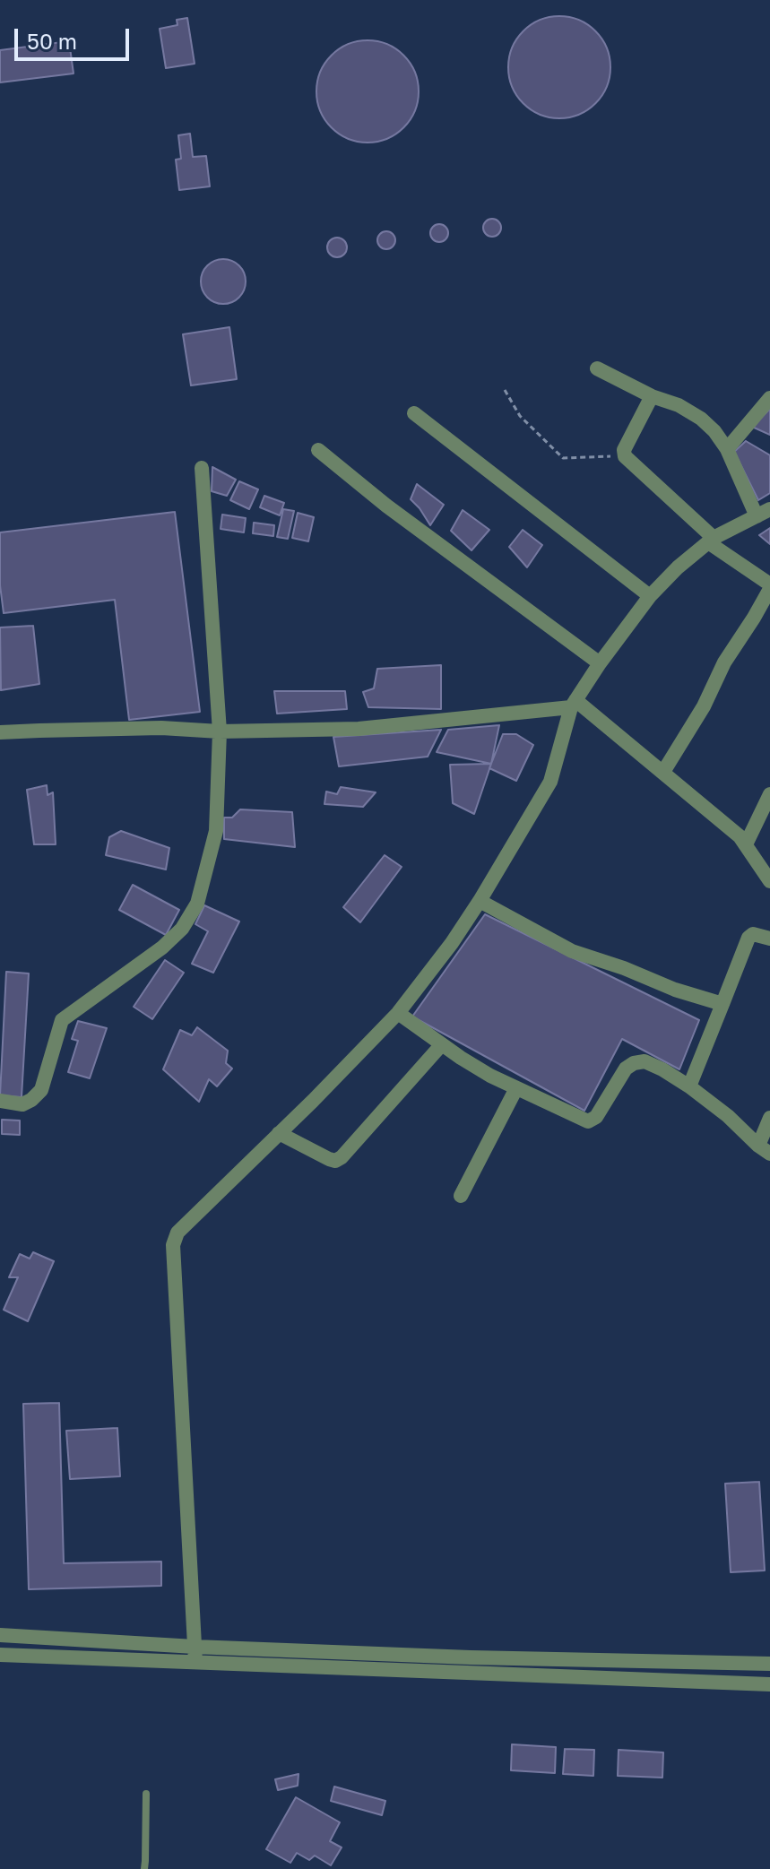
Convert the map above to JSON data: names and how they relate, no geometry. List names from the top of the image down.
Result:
{
  "scale_bar": "50 m"
}
